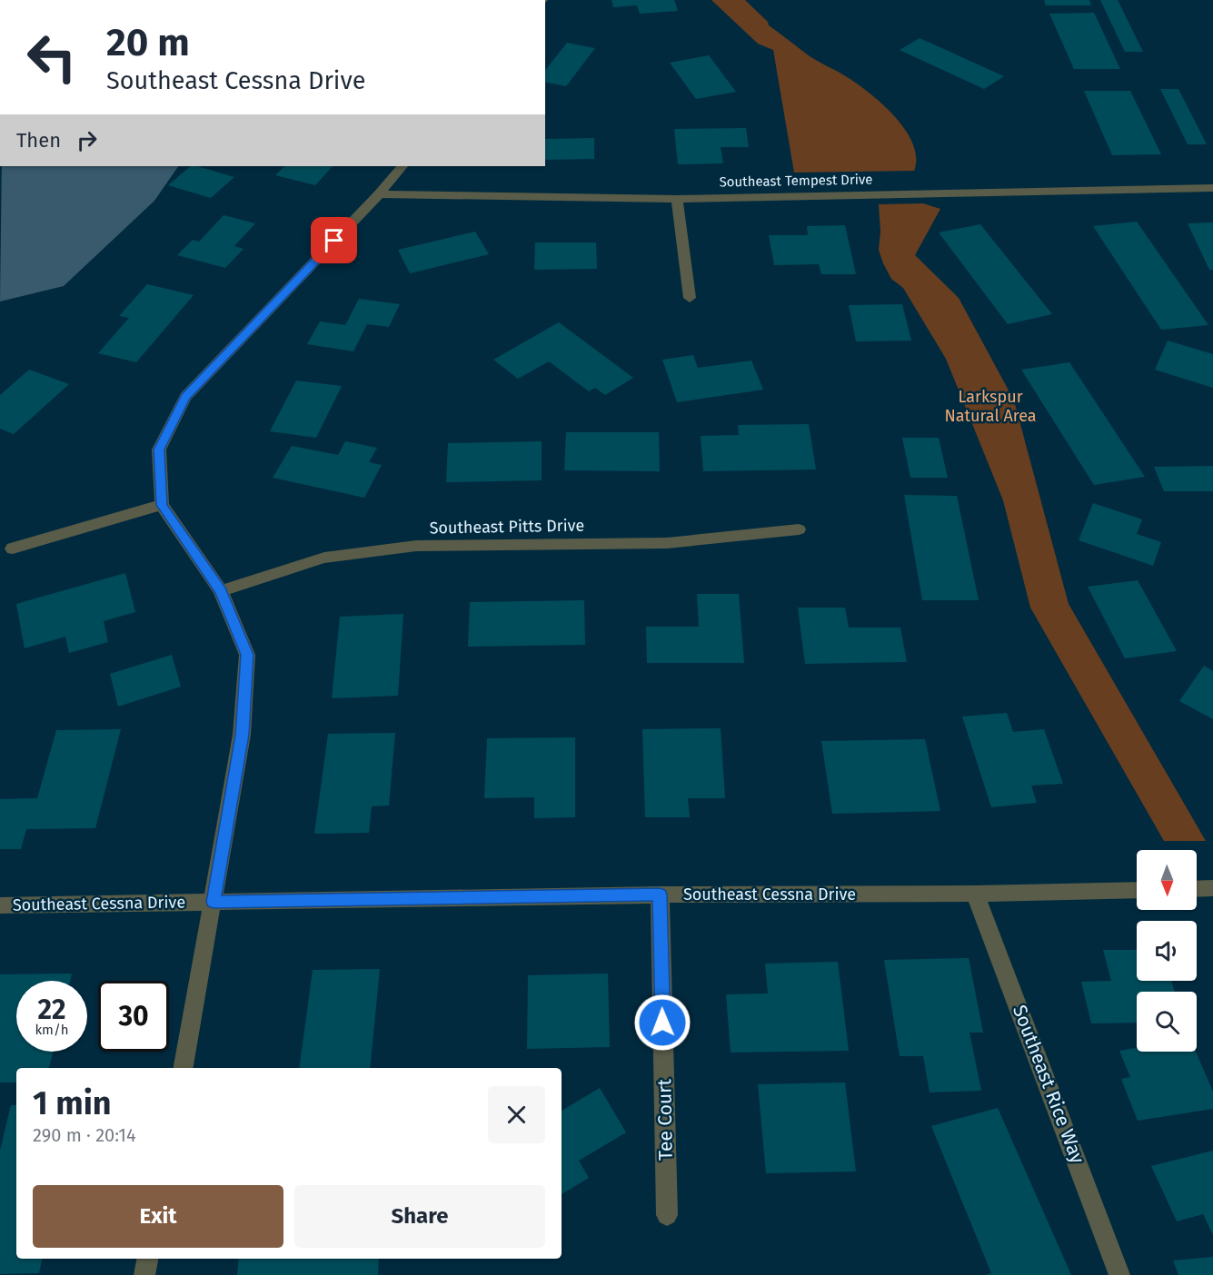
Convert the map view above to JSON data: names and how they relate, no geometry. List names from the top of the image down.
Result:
{
  "streets": {
    "street": [
      "Southeast Tempest Drive",
      "Southeast Pitts Drive",
      "Southeast Cessna Drive",
      "Southeast Rice Way",
      "Tee Court"
    ]
  },
  "crossings": [
    ["Southeast Cessna Drive", "Southeast Rice Way"],
    ["Southeast Cessna Drive", "Tee Court"]
  ],
  "parks": ["Larkspur Natural Area"],
  "north": "bottom",
  "page": {
    "turn": ["20 m", "Southeast Cessna Drive"],
    "then": "Then",
    "speed": "22 km/h",
    "limit": "30",
    "heading": ["1 min", "290 m · 20:14"],
    "buttons": ["Exit", "Share"]
  }
}
